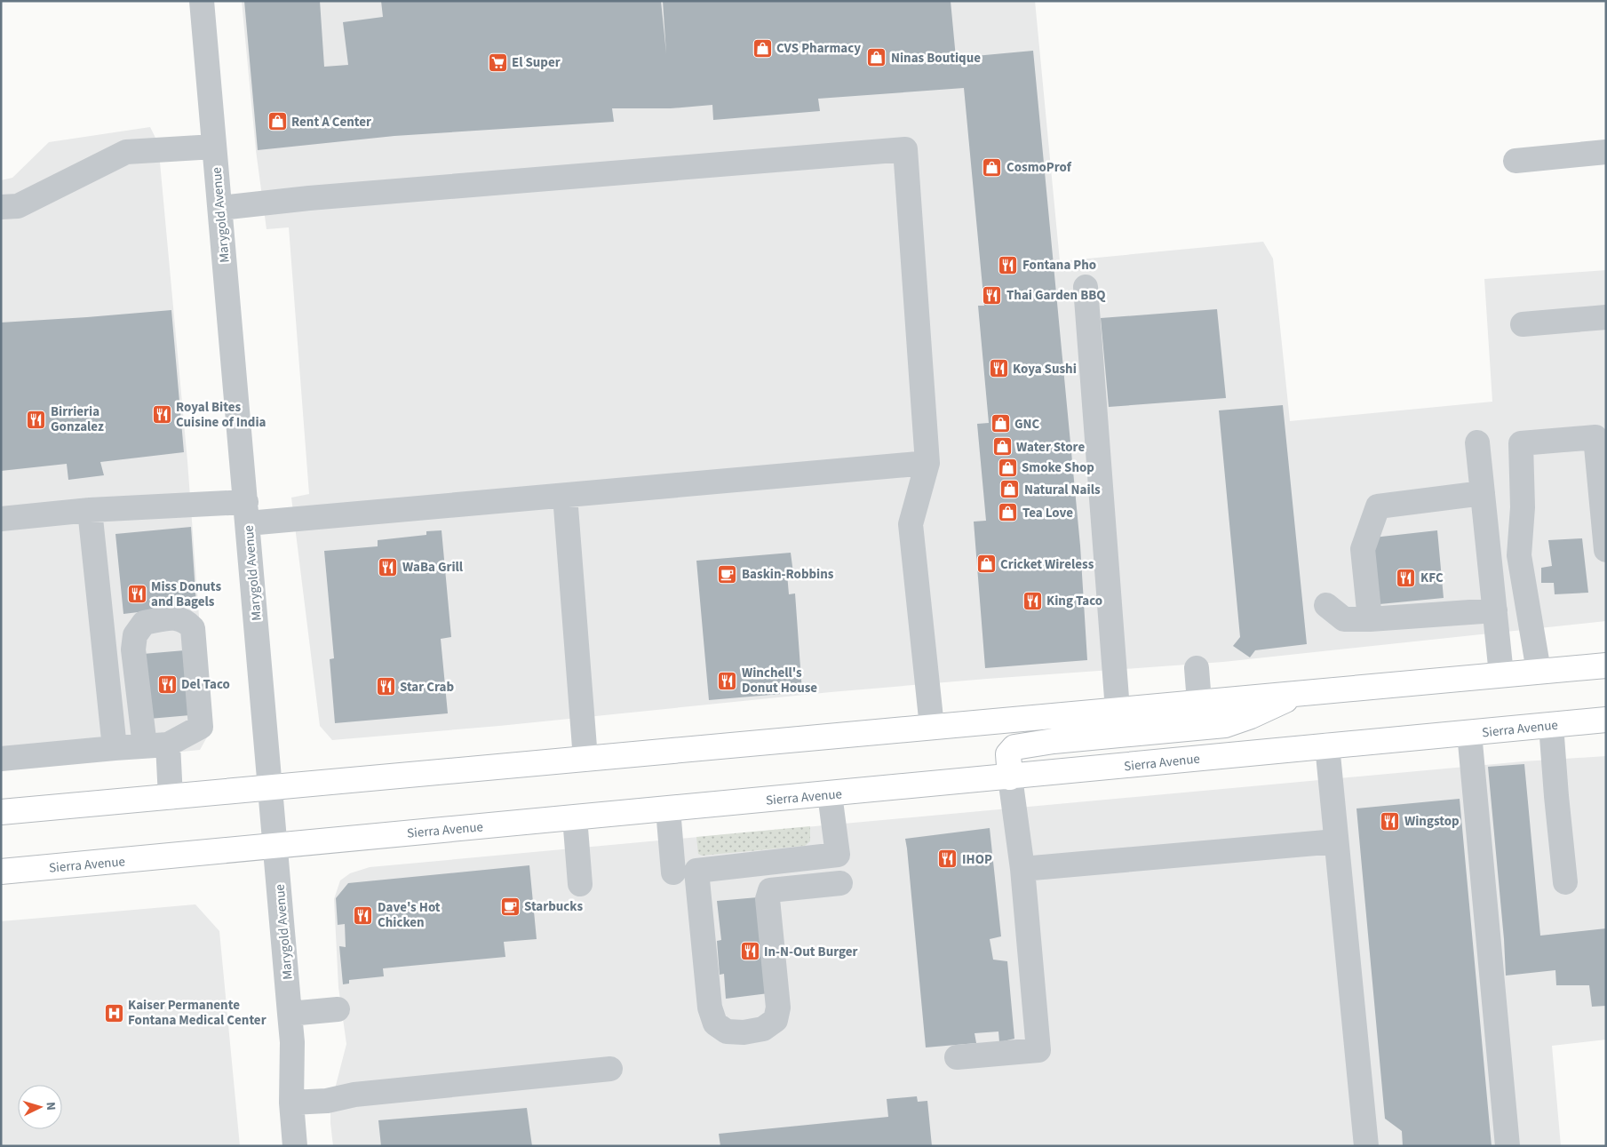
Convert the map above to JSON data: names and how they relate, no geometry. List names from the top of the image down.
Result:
{
  "streets": {
    "main road": ["Sierra Avenue"],
    "street": ["Marygold Avenue"]
  },
  "crossings": [
    ["Marygold Avenue", "Sierra Avenue"]
  ],
  "places": {
    "shop": [
      "CVS Pharmacy",
      "Ninas Boutique",
      "Rent A Center",
      "CosmoProf",
      "GNC",
      "Water Store",
      "Smoke Shop",
      "Natural Nails",
      "Tea Love",
      "Cricket Wireless"
    ],
    "supermarket": ["El Super"],
    "restaurant": [
      "Fontana Pho",
      "Thai Garden BBQ",
      "Koya Sushi",
      "Royal Bites Cuisine of India",
      "Birrieria Gonzalez",
      "WaBa Grill",
      "KFC",
      "Miss Donuts and Bagels",
      "King Taco",
      "Winchell's Donut House",
      "Del Taco",
      "Star Crab",
      "Wingstop",
      "IHOP",
      "Dave's Hot Chicken",
      "In-N-Out Burger"
    ],
    "cafe": ["Baskin-Robbins", "Starbucks"],
    "hospital": ["Kaiser Permanente Fontana Medical Center"]
  },
  "north": "right"
}
